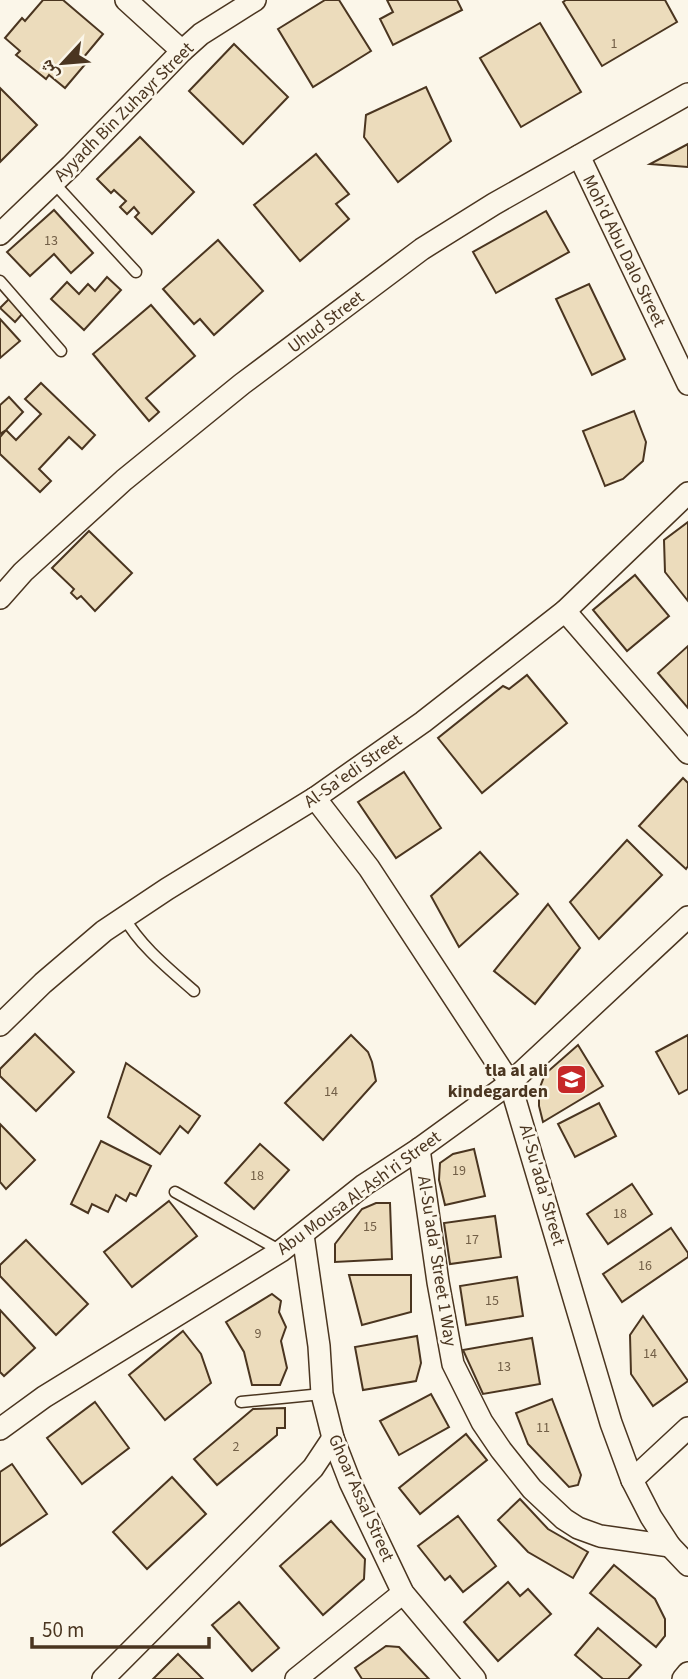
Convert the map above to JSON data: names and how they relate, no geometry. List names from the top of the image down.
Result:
{
  "streets": {
    "street": [
      "Ayyadh Bin Zuhayr Street",
      "Moh'd Abu Dalo Street",
      "Uhud Street",
      "Al-Sa'edi Street",
      "Al-Su'ada' Street",
      "Abu Mousa Al-Ash'ri Street",
      "Al-Su'ada' Street 1 Way",
      "Ghoar Assal Street"
    ]
  },
  "crossings": [
    ["Moh'd Abu Dalo Street", "Uhud Street"],
    ["Al-Sa'edi Street", "Al-Su'ada' Street"],
    ["Al-Su'ada' Street", "Abu Mousa Al-Ash'ri Street"],
    ["Al-Su'ada' Street", "Al-Su'ada' Street 1 Way"],
    ["Abu Mousa Al-Ash'ri Street", "Al-Su'ada' Street 1 Way"],
    ["Abu Mousa Al-Ash'ri Street", "Ghoar Assal Street"]
  ],
  "places": {
    "school or university": ["tla al ali kindegarden"]
  },
  "house_numbers": [
    "1",
    "13",
    "14",
    "19",
    "18",
    "18",
    "15",
    "17",
    "16",
    "15",
    "9",
    "14",
    "13",
    "11",
    "2"
  ],
  "scale_bar": "50 m",
  "north": "bottom left"
}
